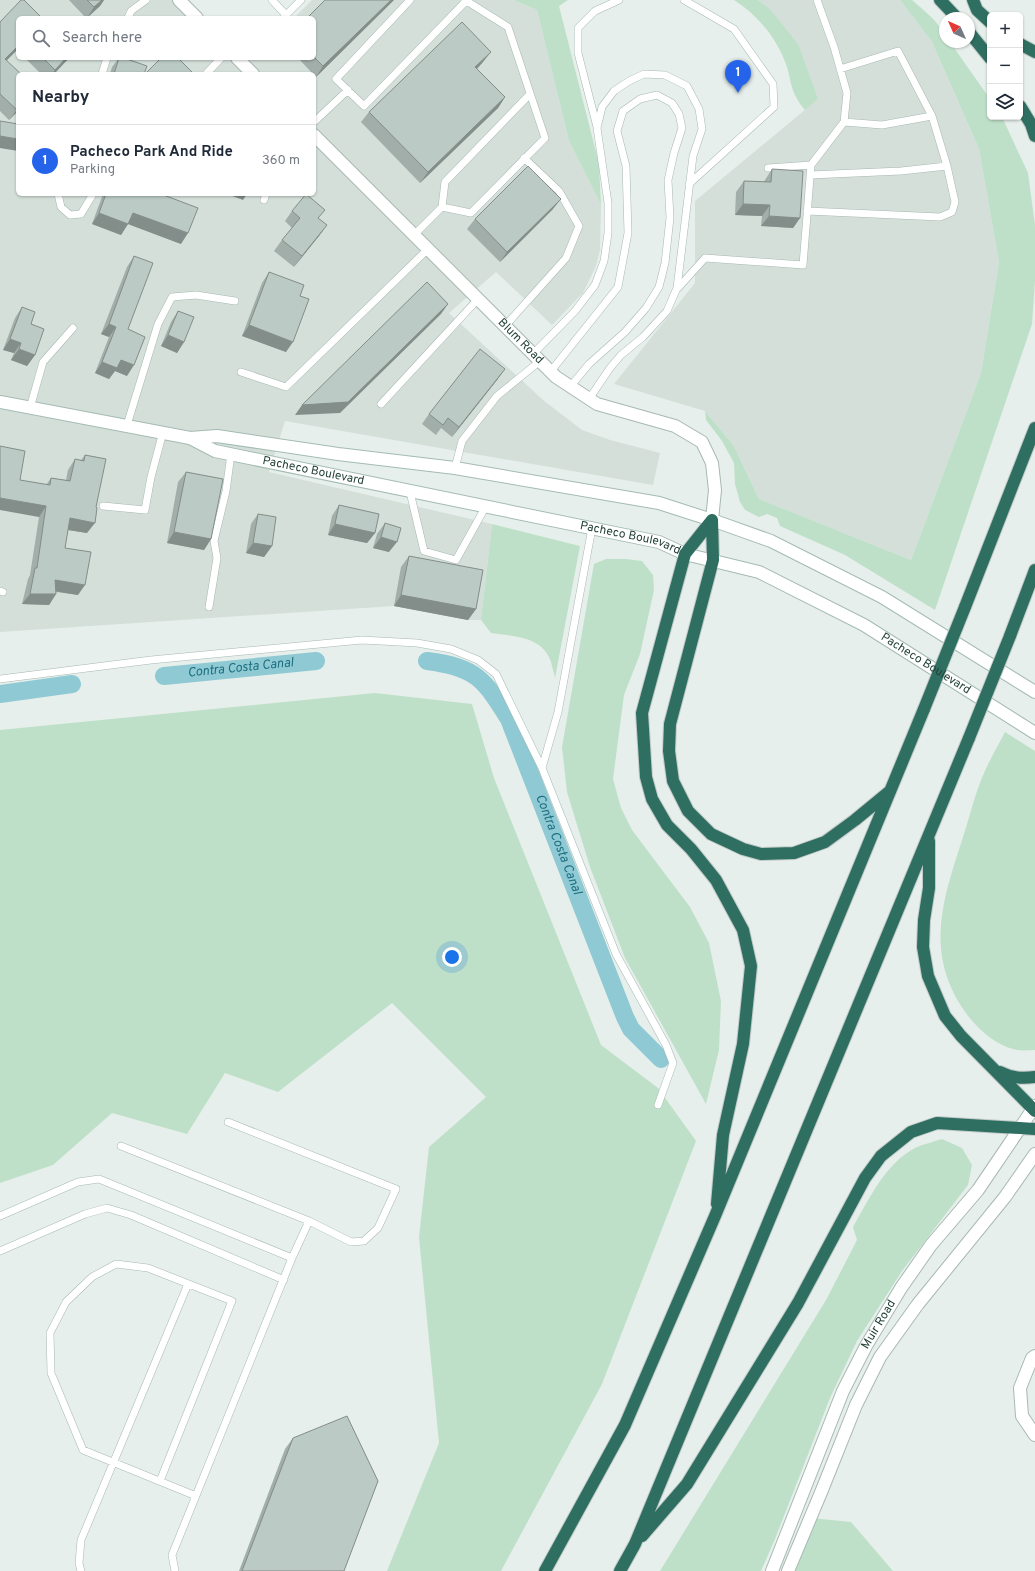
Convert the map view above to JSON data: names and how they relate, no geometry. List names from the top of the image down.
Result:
{
  "streets": {
    "main road": ["Blum Road", "Pacheco Boulevard", "Muir Road"]
  },
  "crossings": [
    ["Blum Road", "Pacheco Boulevard"]
  ],
  "water": ["Contra Costa Canal"],
  "north": "top left",
  "page": {
    "map_buttons": ["+", "−"],
    "search": "Search here",
    "pins": "1",
    "heading": "Nearby",
    "list": [
      {
        "mark": "1",
        "name": "Pacheco Park And Ride",
        "note": "Parking",
        "value": "360 m"
      }
    ]
  }
}
